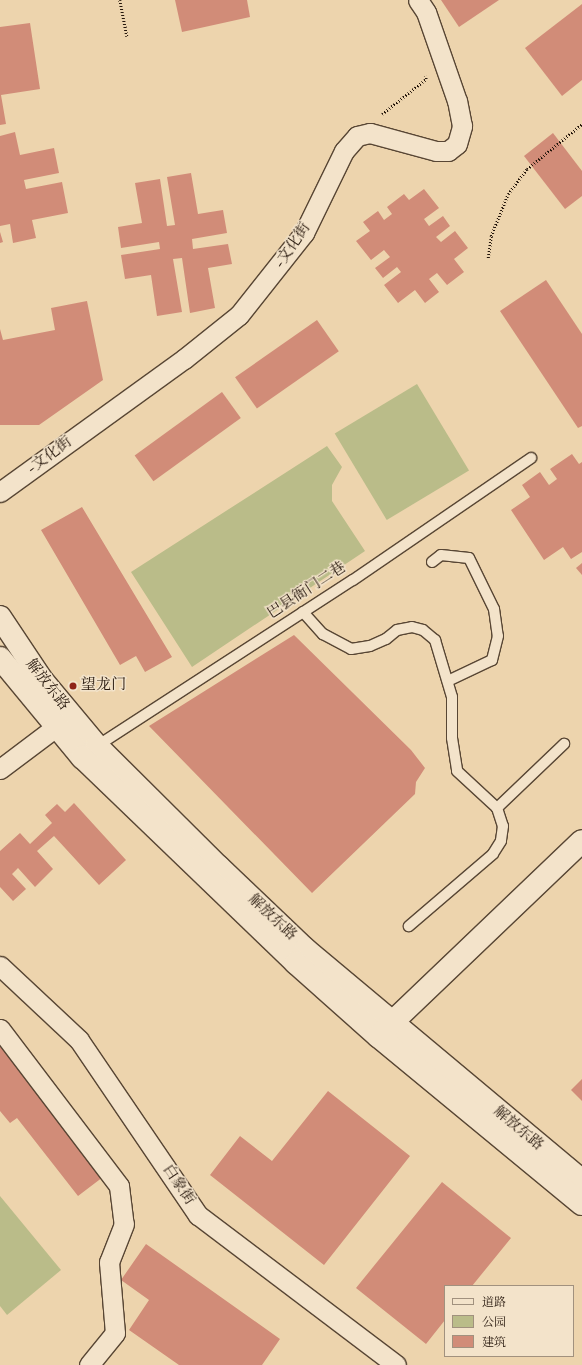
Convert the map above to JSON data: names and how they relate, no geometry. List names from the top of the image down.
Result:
{
  "streets": {
    "main road": ["解放东路"],
    "street": ["-文化街", "白象街"],
    "lane": ["巴县衙门二巷"]
  },
  "crossings": [
    ["巴县衙门二巷", "解放东路"]
  ],
  "places": ["望龙门"],
  "legend": ["道路", "公园", "建筑"]
}
